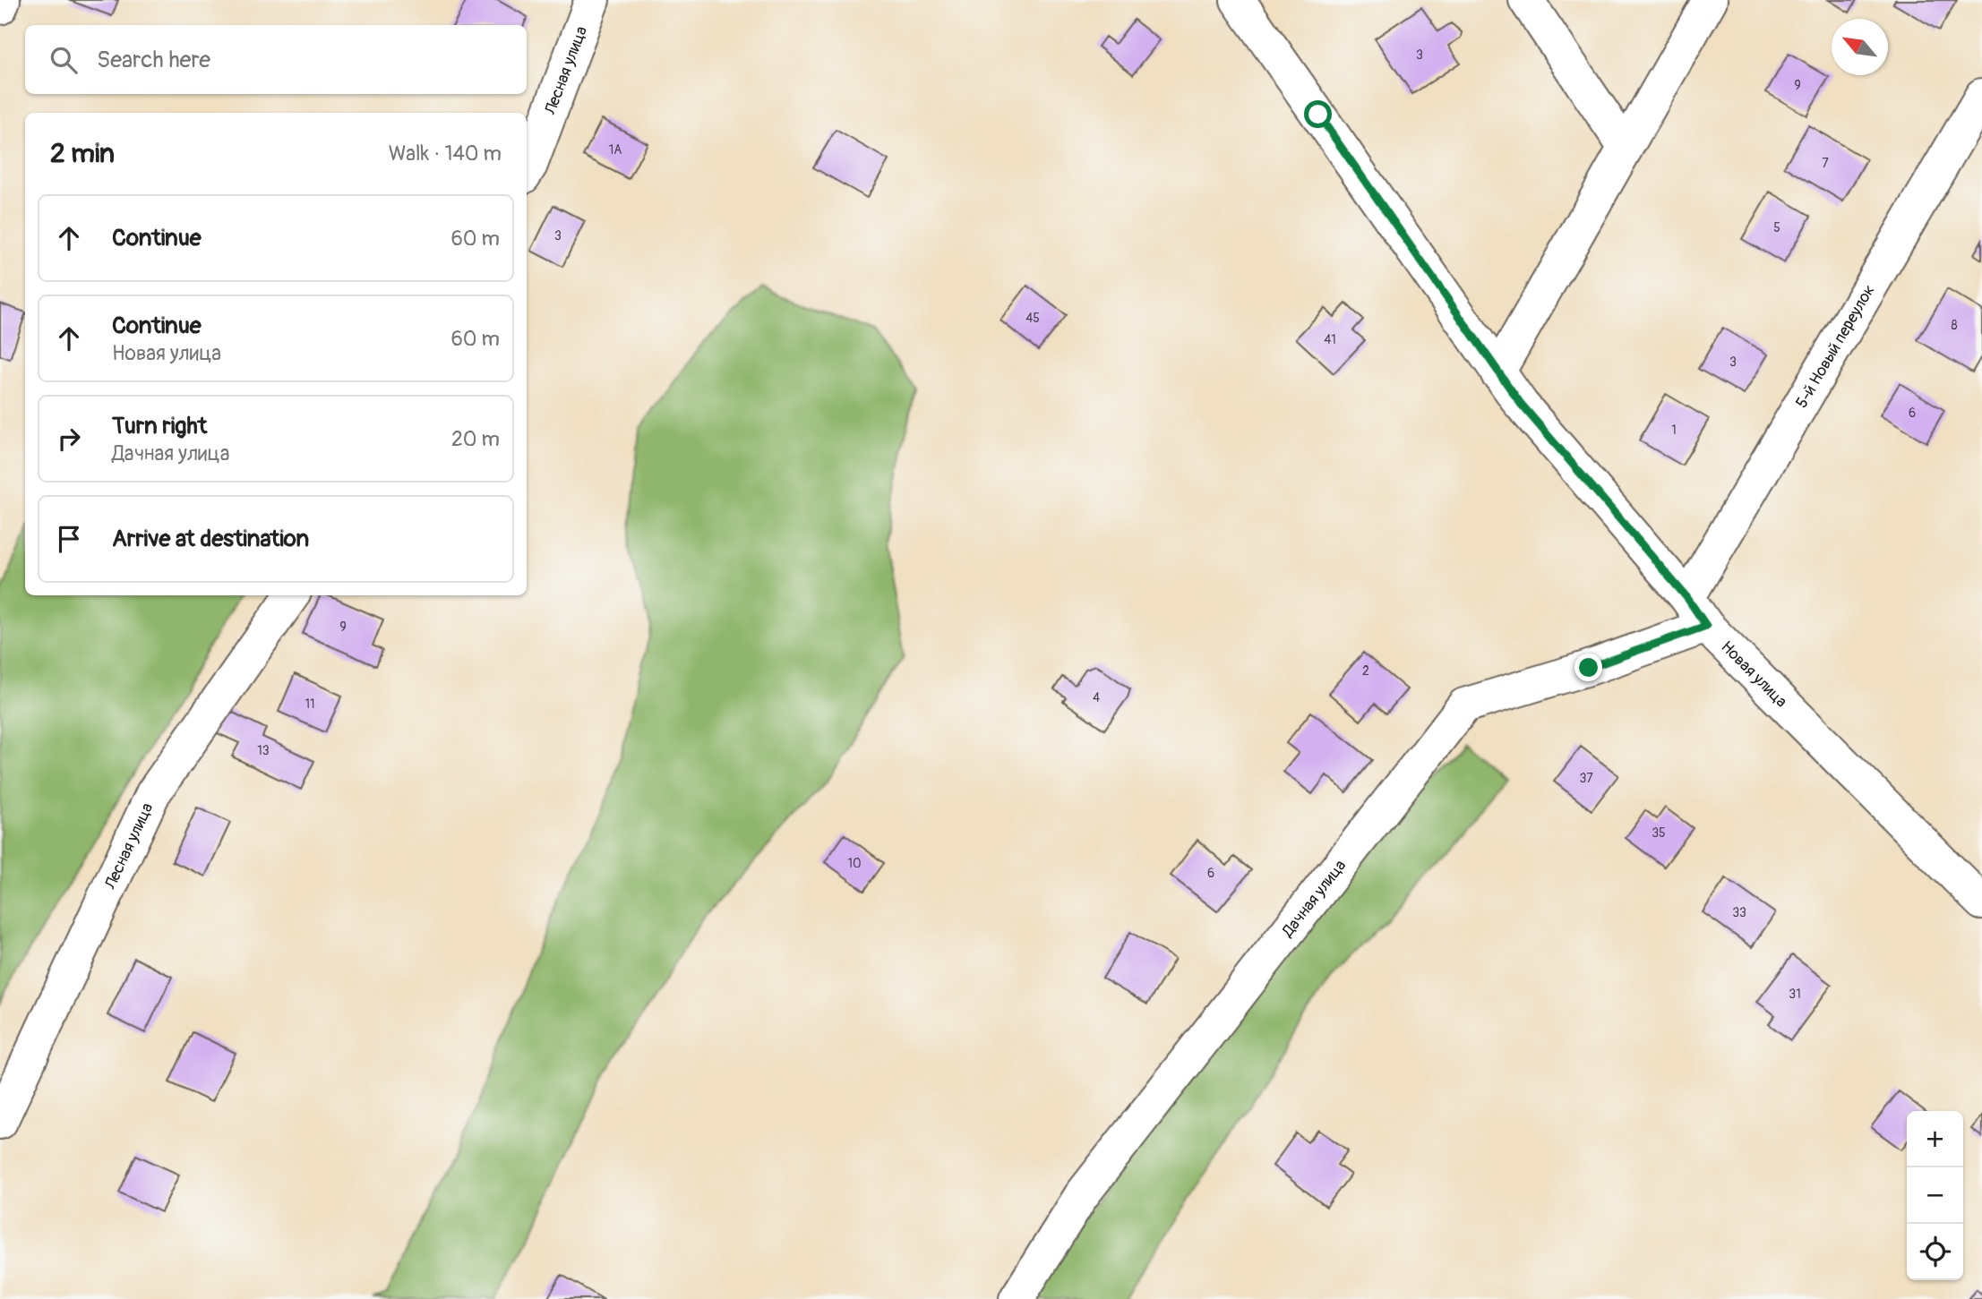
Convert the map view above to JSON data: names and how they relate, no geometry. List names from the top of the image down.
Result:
{
  "streets": {
    "street": [
      "Лесная улица",
      "5-й Новый переулок",
      "Новая улица",
      "Дачная улица"
    ]
  },
  "crossings": [
    ["5-й Новый переулок", "Новая улица"],
    ["Новая улица", "Дачная улица"]
  ],
  "house_numbers": [
    "3",
    "9",
    "1А",
    "7",
    "5",
    "3",
    "45",
    "8",
    "41",
    "3",
    "6",
    "1",
    "9",
    "2",
    "4",
    "11",
    "13",
    "37",
    "35",
    "10",
    "6",
    "33",
    "31"
  ],
  "north": "top left",
  "page": {
    "search": "Search here",
    "heading": ["2 min", "Walk · 140 m"],
    "list": [
      ["Continue", "60 m"],
      ["Continue", "Новая улица", "60 m"],
      ["Turn right", "Дачная улица", "20 m"],
      "Arrive at destination"
    ],
    "map_buttons": ["+", "−"]
  }
}
